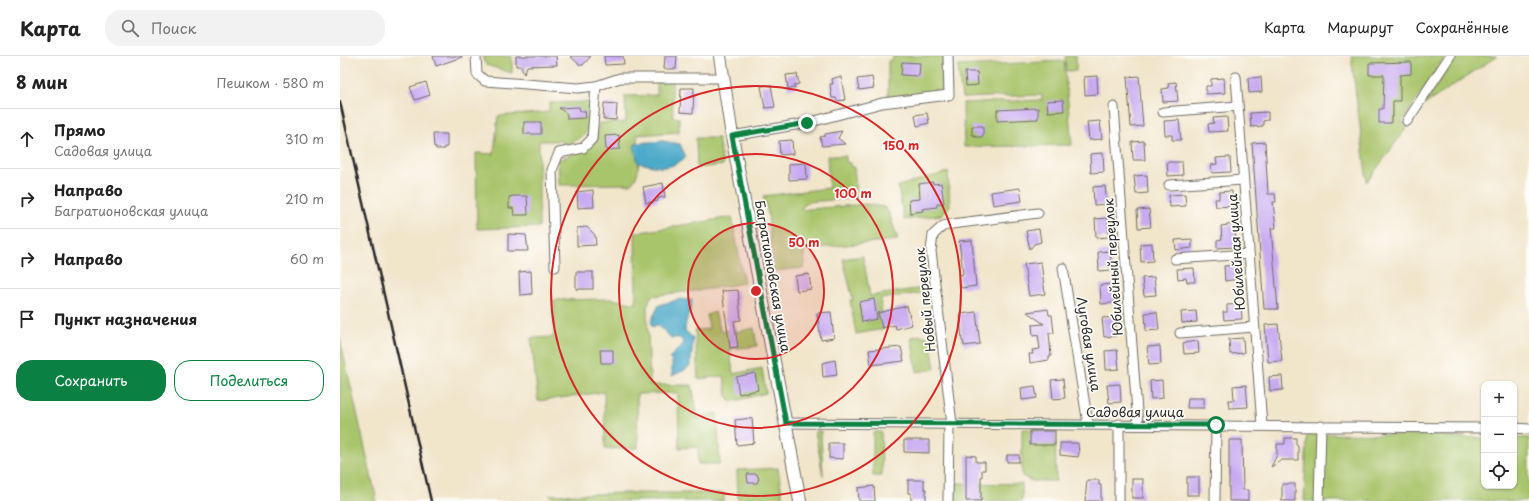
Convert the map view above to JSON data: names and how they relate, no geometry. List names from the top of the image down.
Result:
{
  "streets": {
    "main road": ["Багратионовская улица"],
    "street": [
      "Юбилейная улица",
      "Юбилейный переулок",
      "Новый переулок",
      "Луговая улица",
      "Садовая улица"
    ]
  },
  "crossings": [
    ["Юбилейная улица", "Садовая улица"],
    ["Юбилейный переулок", "Садовая улица"],
    ["Багратионовская улица", "Садовая улица"],
    ["Новый переулок", "Садовая улица"],
    ["Луговая улица", "Садовая улица"]
  ],
  "page": {
    "header": "Карта",
    "search": "Поиск",
    "nav": ["Карта", "Маршрут", "Сохранённые"],
    "heading": ["8 мин", "Пешком · 580 m"],
    "list": [
      ["Прямо", "Садовая улица", "310 m"],
      ["Направо", "Багратионовская улица", "210 m"],
      ["Направо", "60 m"],
      "Пункт назначения"
    ],
    "buttons": ["Сохранить", "Поделиться"],
    "map_buttons": ["+", "−"]
  },
  "rings": ["150 m", "100 m", "50 m"]
}
